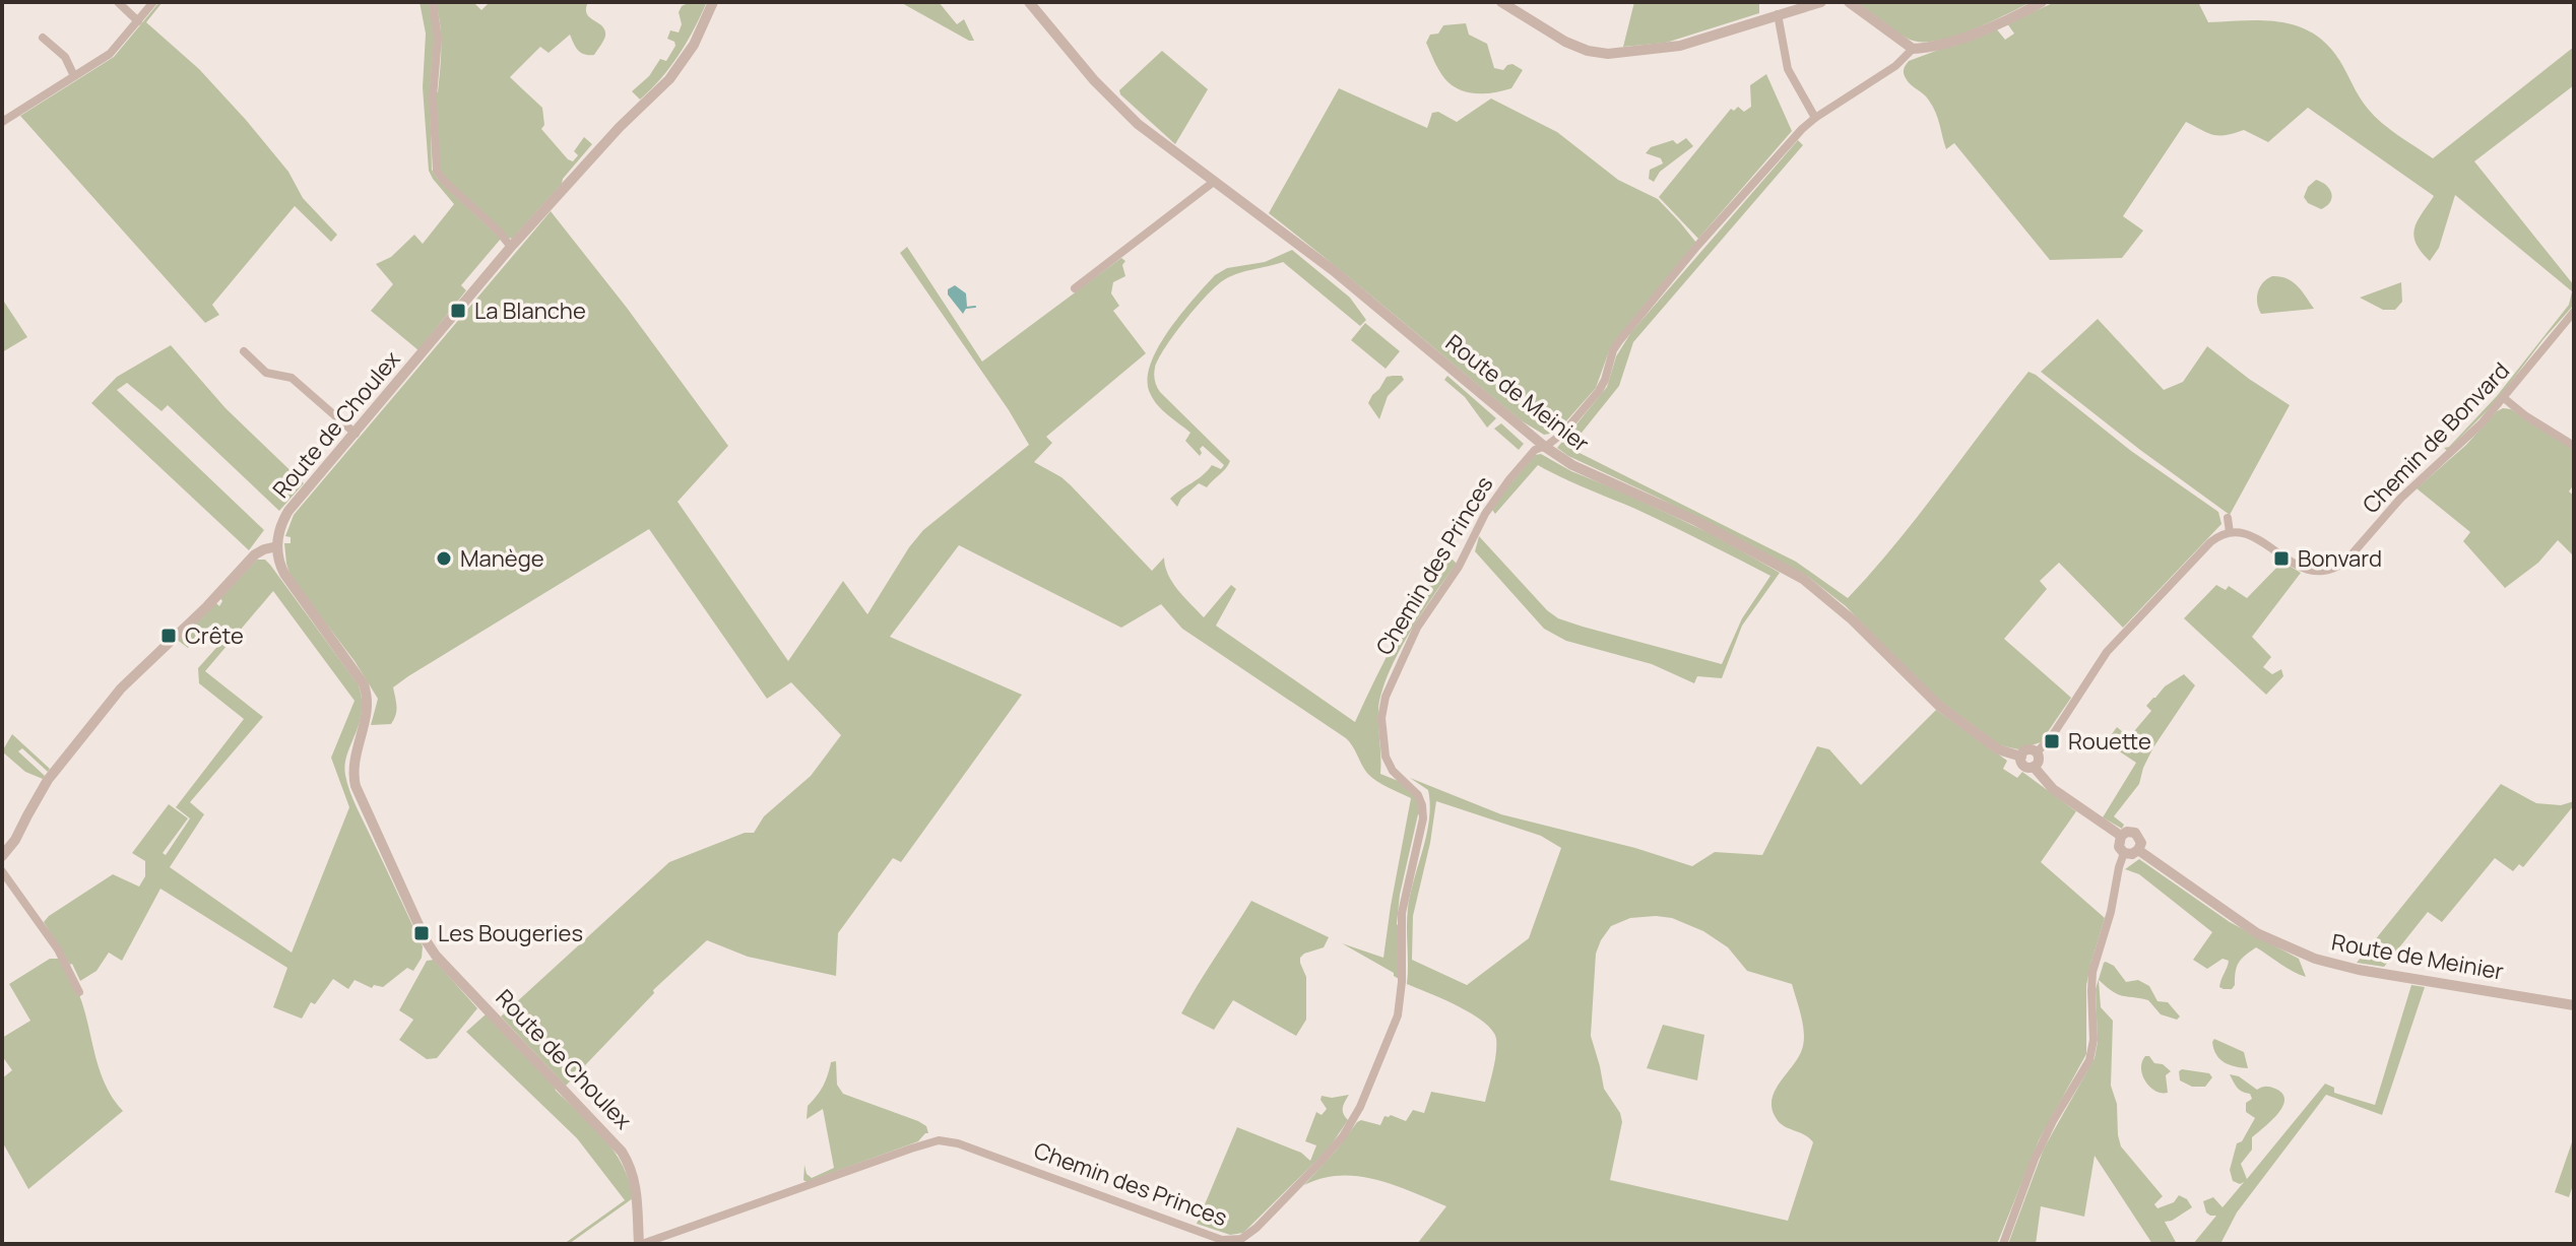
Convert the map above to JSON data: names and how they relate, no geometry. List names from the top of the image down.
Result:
{
  "streets": {
    "street": [
      "Route de Meinier",
      "Route de Choulex",
      "Chemin de Bonvard",
      "Chemin des Princes"
    ]
  },
  "crossings": [
    ["Route de Meinier", "Chemin des Princes"],
    ["Route de Choulex", "Chemin des Princes"]
  ],
  "places": {
    "transit": [
      "La Blanche",
      "Bonvard",
      "Crête",
      "Rouette",
      "Les Bougeries"
    ],
    "other": ["Manège"]
  }
}
